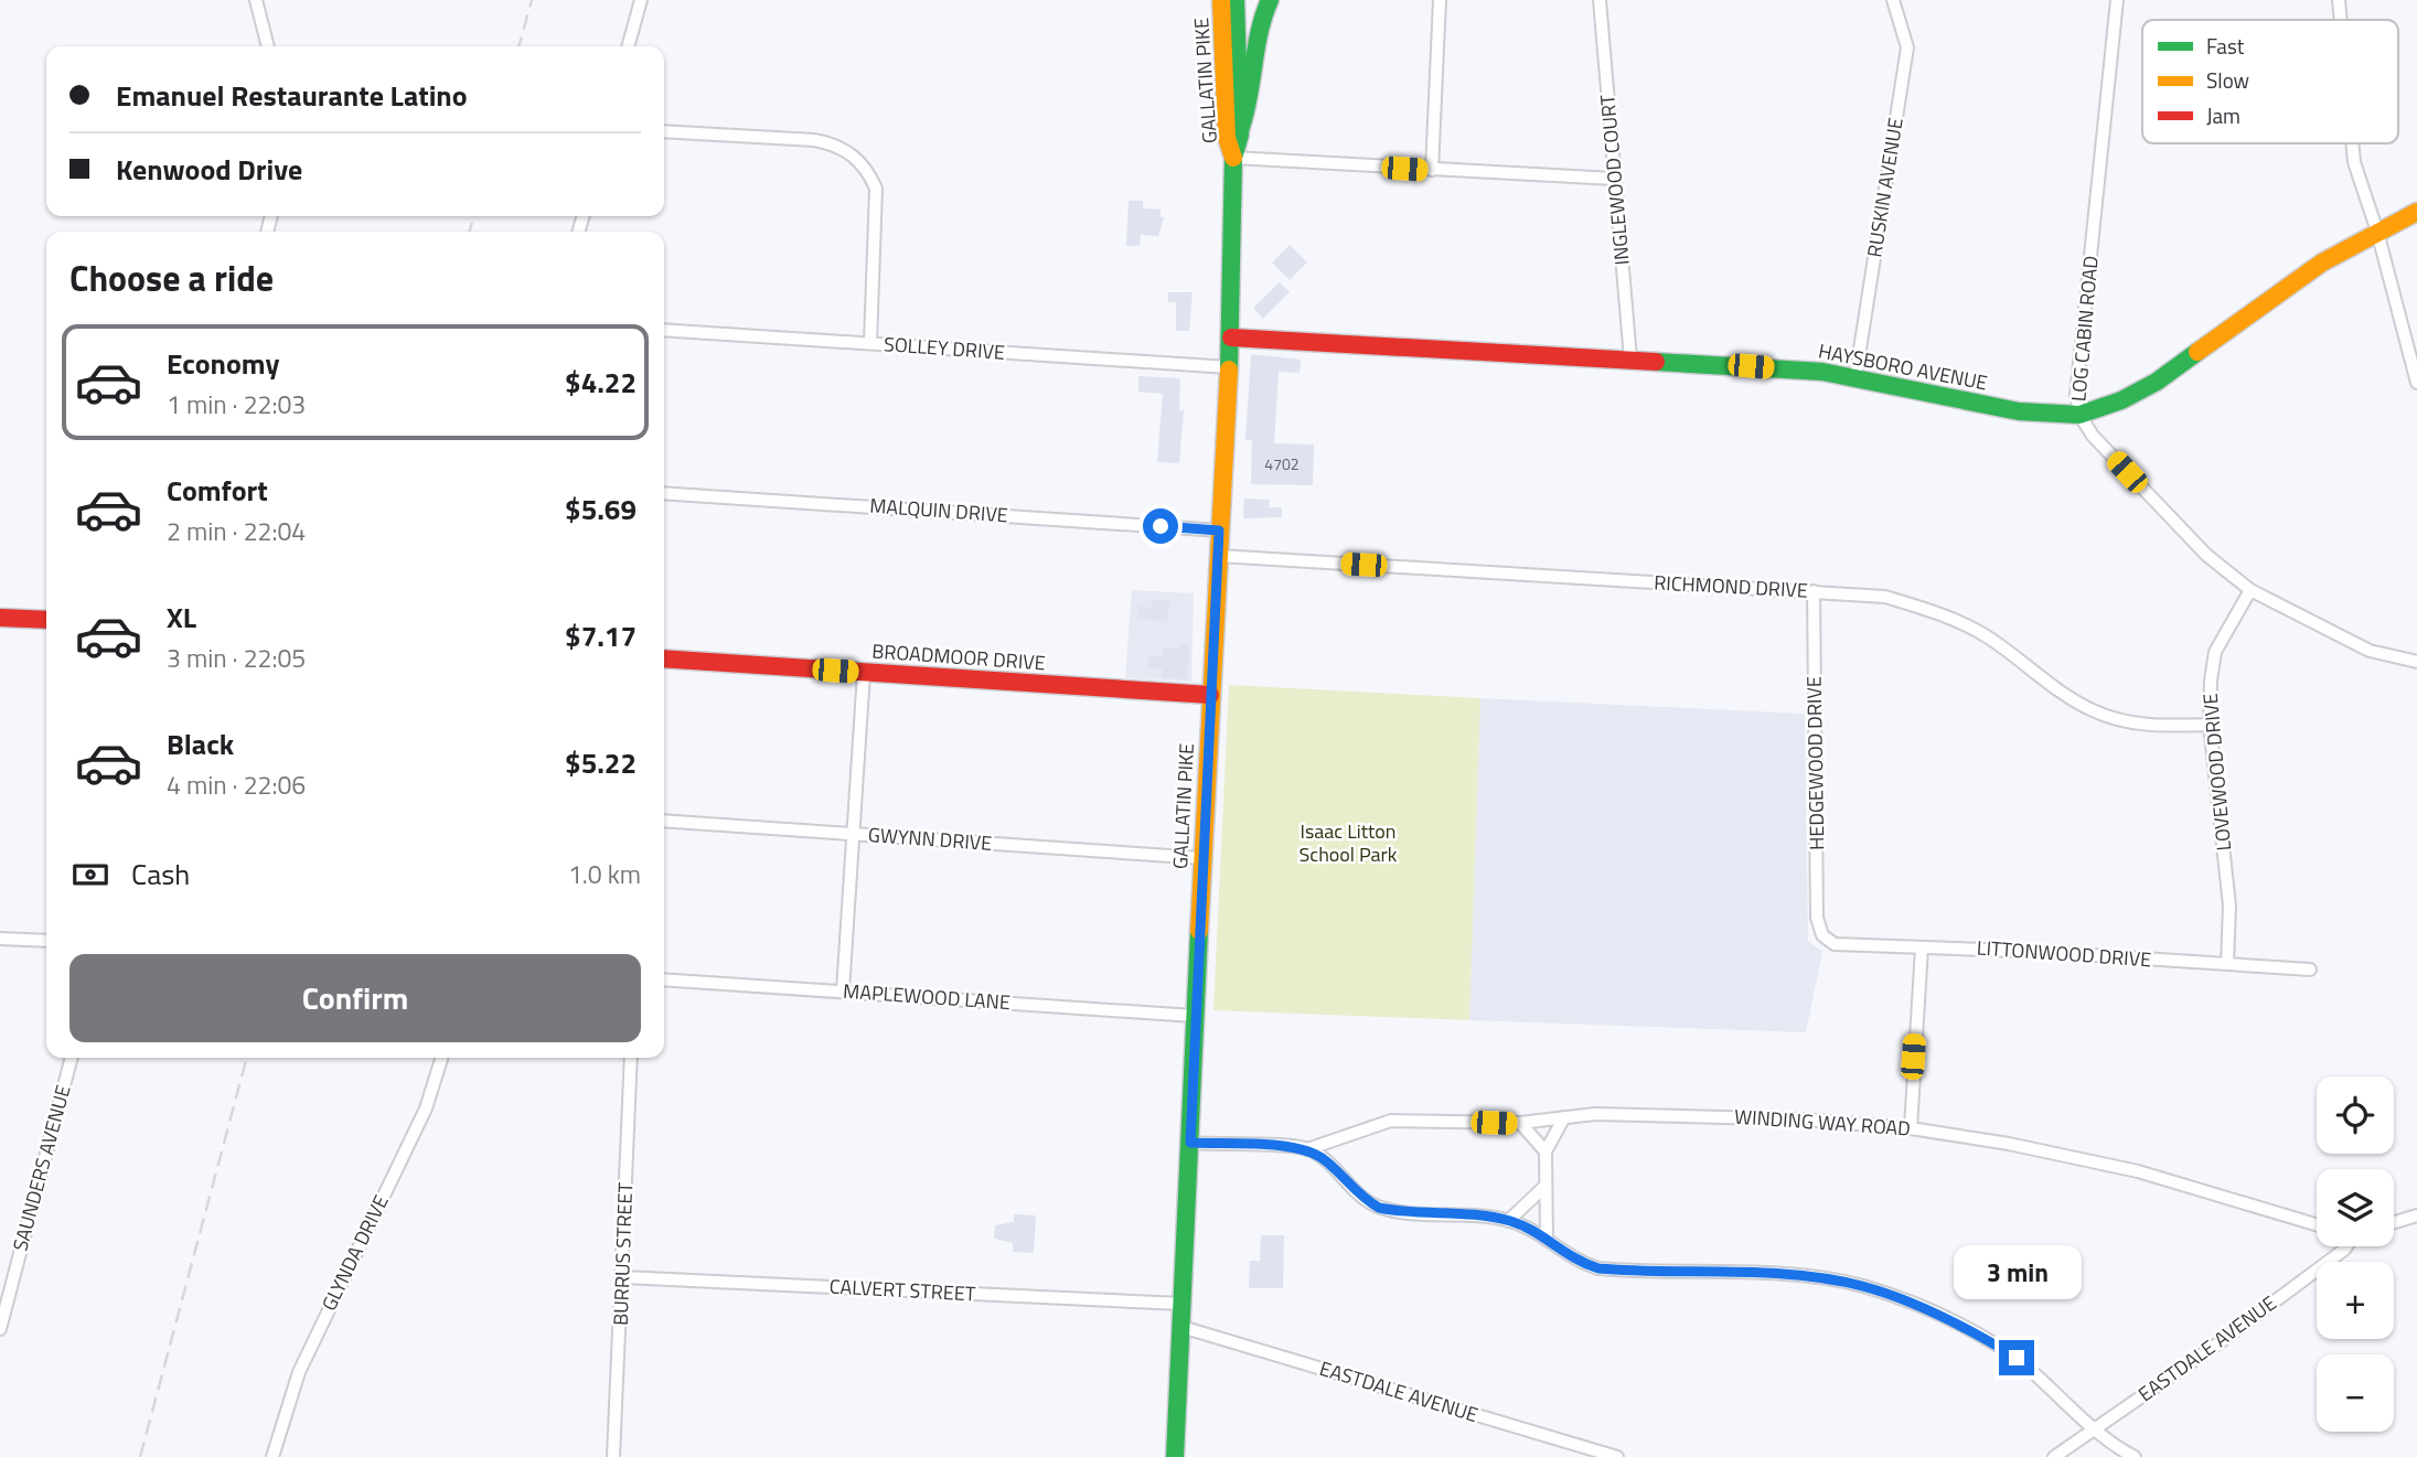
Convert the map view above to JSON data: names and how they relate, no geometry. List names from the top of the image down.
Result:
{
  "streets": {
    "main road": ["GALLATIN PIKE", "HAYSBORO AVENUE", "BROADMOOR DRIVE"],
    "street": [
      "INGLEWOOD COURT",
      "RUSKIN AVENUE",
      "LOG CABIN ROAD",
      "SOLLEY DRIVE",
      "MALQUIN DRIVE",
      "RICHMOND DRIVE",
      "HEDGEWOOD DRIVE",
      "LOVEWOOD DRIVE",
      "GWYNN DRIVE",
      "LITTONWOOD DRIVE",
      "MAPLEWOOD LANE",
      "WINDING WAY ROAD",
      "SAUNDERS AVENUE",
      "GLYNDA DRIVE",
      "BURRUS STREET",
      "CALVERT STREET",
      "EASTDALE AVENUE"
    ]
  },
  "crossings": [
    ["GALLATIN PIKE", "SOLLEY DRIVE"],
    ["GALLATIN PIKE", "HAYSBORO AVENUE"],
    ["GALLATIN PIKE", "MALQUIN DRIVE"],
    ["GALLATIN PIKE", "RICHMOND DRIVE"],
    ["GALLATIN PIKE", "BROADMOOR DRIVE"],
    ["GALLATIN PIKE", "GWYNN DRIVE"],
    ["GALLATIN PIKE", "MAPLEWOOD LANE"],
    ["GALLATIN PIKE", "CALVERT STREET"],
    ["GALLATIN PIKE", "EASTDALE AVENUE"],
    ["INGLEWOOD COURT", "HAYSBORO AVENUE"],
    ["RUSKIN AVENUE", "HAYSBORO AVENUE"],
    ["LOG CABIN ROAD", "HAYSBORO AVENUE"],
    ["LOG CABIN ROAD", "LOVEWOOD DRIVE"],
    ["RICHMOND DRIVE", "HEDGEWOOD DRIVE"],
    ["RICHMOND DRIVE", "LOVEWOOD DRIVE"],
    ["HEDGEWOOD DRIVE", "LITTONWOOD DRIVE"],
    ["LOVEWOOD DRIVE", "LITTONWOOD DRIVE"],
    ["BURRUS STREET", "CALVERT STREET"]
  ],
  "parks": ["Isaac Litton School Park"],
  "house_numbers": ["4702"],
  "legend": ["Fast", "Slow", "Jam"],
  "page": {
    "banner": ["Emanuel Restaurante Latino", "Kenwood Drive"],
    "heading": "Choose a ride",
    "list": [
      {
        "name": "Economy",
        "note": "1 min · 22:03",
        "value": "$4.22"
      },
      {
        "name": "Comfort",
        "note": "2 min · 22:04",
        "value": "$5.69"
      },
      {
        "name": "XL",
        "note": "3 min · 22:05",
        "value": "$7.17"
      },
      {
        "name": "Black",
        "note": "4 min · 22:06",
        "value": "$5.22"
      }
    ],
    "pay": ["Cash", "1.0 km"],
    "buttons": "Confirm",
    "map_buttons": ["+", "−"],
    "bubble": "3 min"
  }
}
